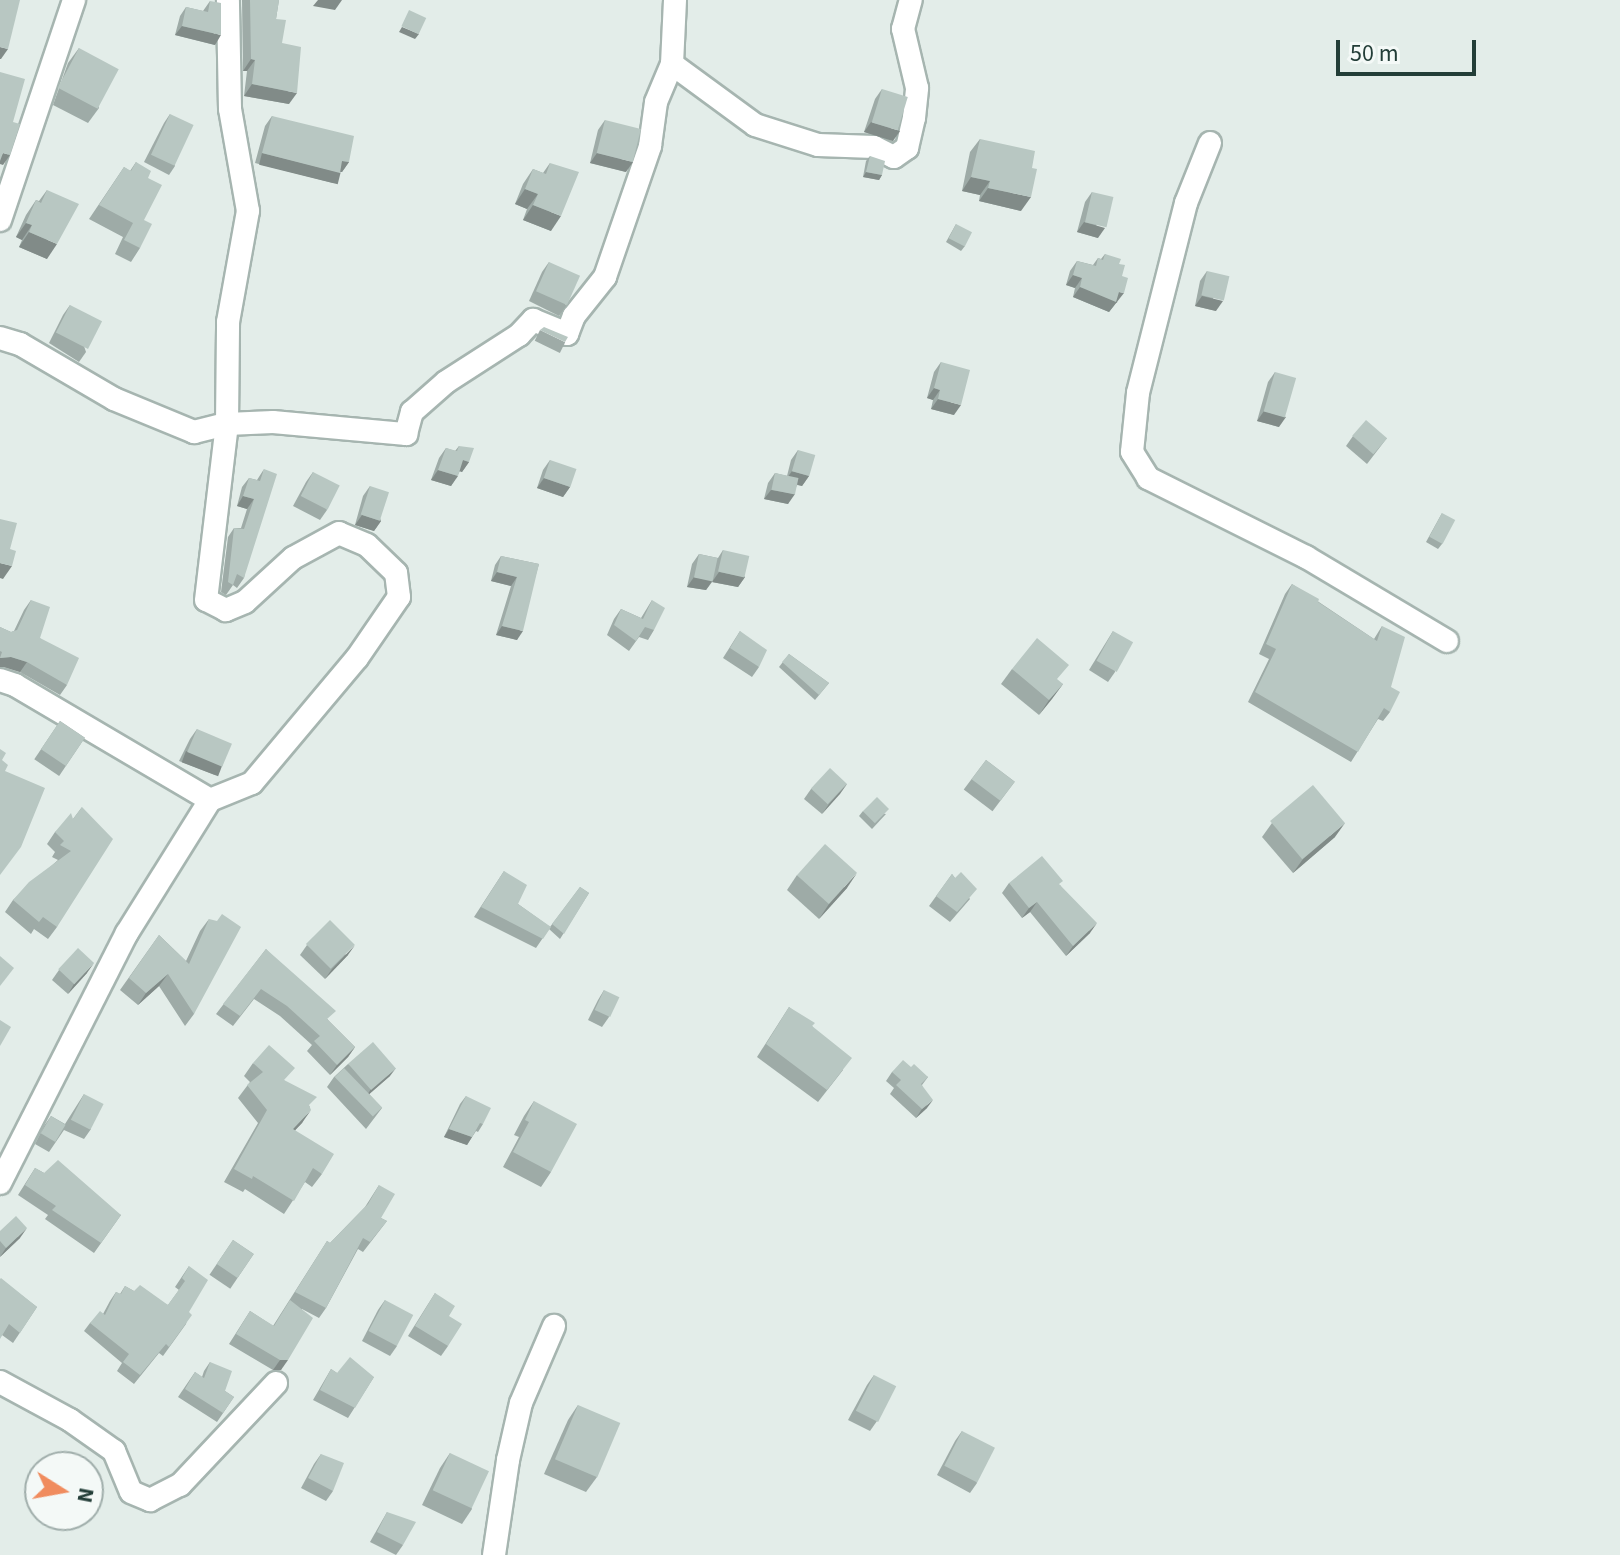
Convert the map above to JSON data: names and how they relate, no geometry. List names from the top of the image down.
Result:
{
  "scale_bar": "50 m",
  "north": "right"
}
